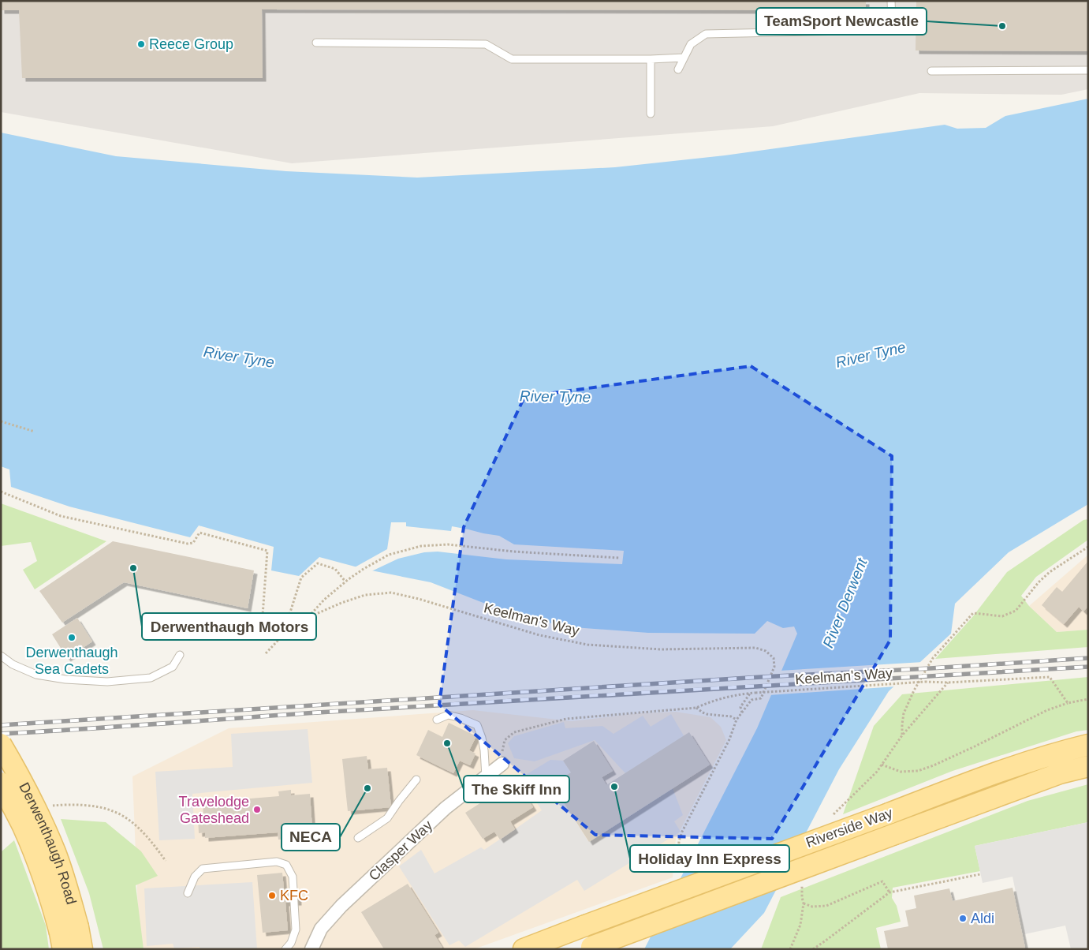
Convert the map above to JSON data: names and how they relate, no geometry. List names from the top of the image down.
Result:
{
  "streets": {
    "main road": ["Riverside Way", "Derwenthaugh Road"],
    "street": ["Clasper Way"],
    "path": ["Keelman's Way"]
  },
  "water": ["River Tyne", "River Derwent"],
  "places": [
    "TeamSport Newcastle",
    "Reece Group",
    "Derwenthaugh Motors",
    "Derwenthaugh Sea Cadets",
    "The Skiff Inn",
    "Holiday Inn Express",
    "NECA",
    "Travelodge Gateshead",
    "KFC",
    "Aldi"
  ]
}
